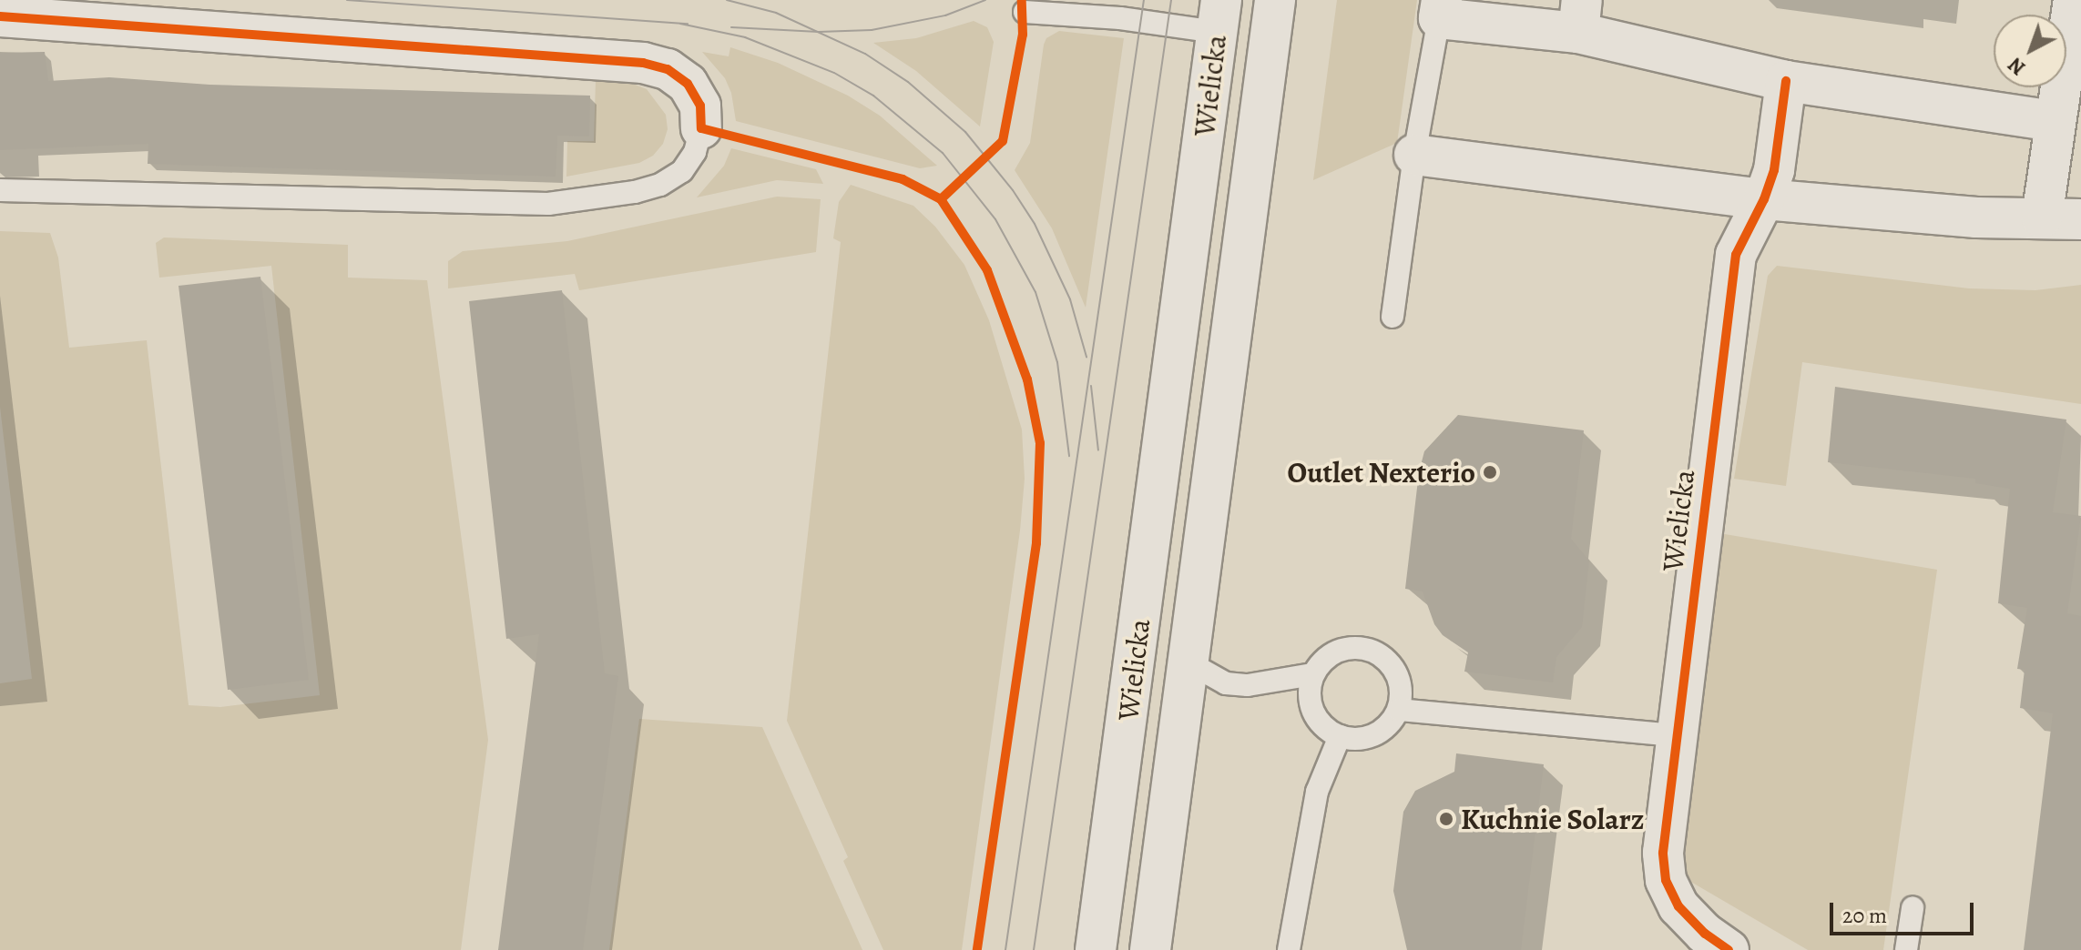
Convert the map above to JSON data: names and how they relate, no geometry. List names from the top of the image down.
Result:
{
  "streets": {
    "street": ["Wielicka"]
  },
  "places": ["Outlet Nexterio", "Kuchnie Solarz"],
  "scale_bar": "20 m",
  "north": "bottom left"
}
